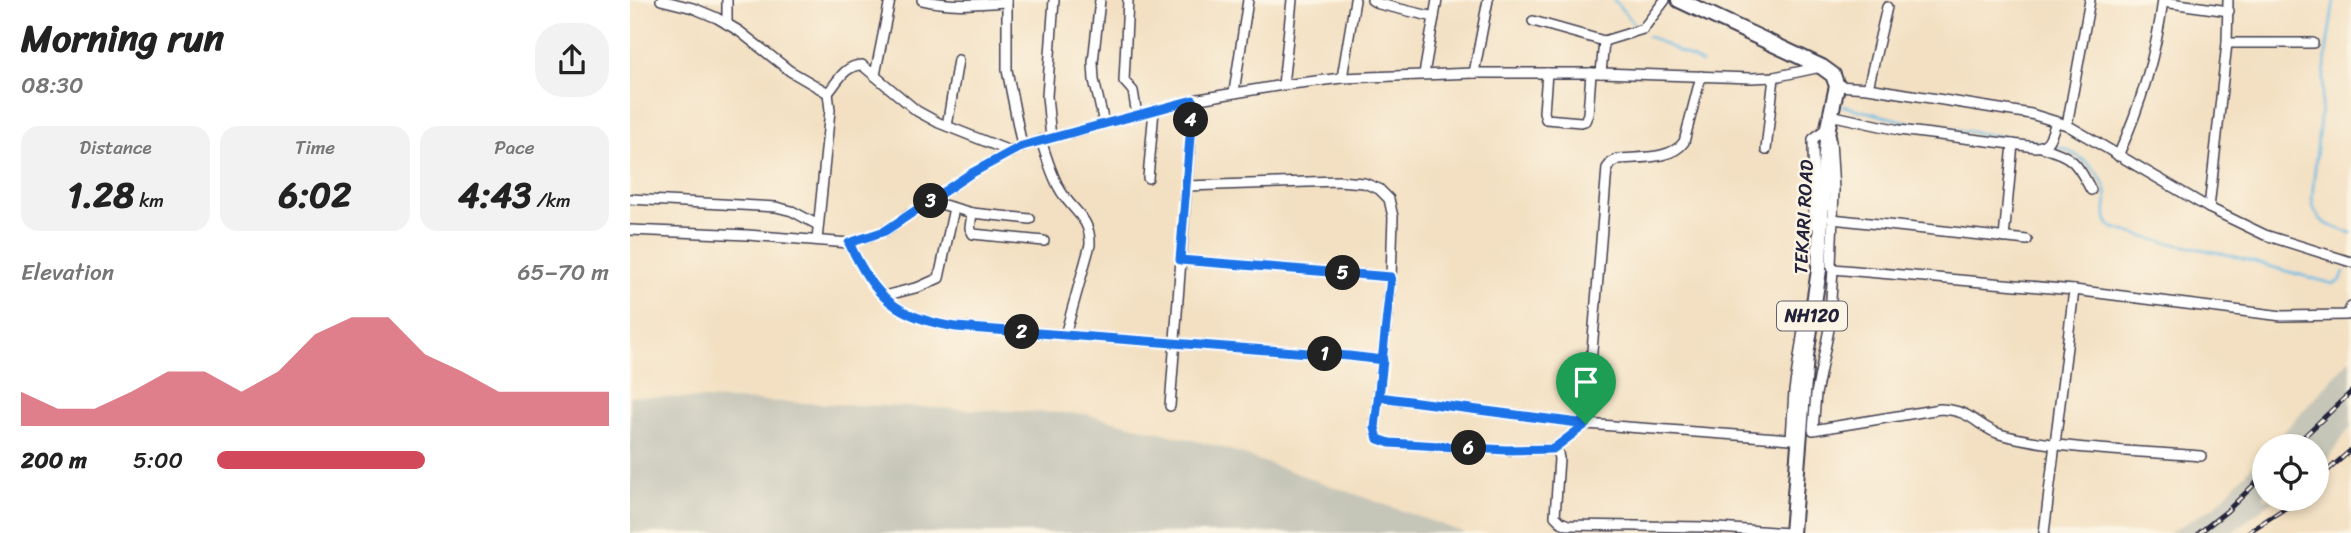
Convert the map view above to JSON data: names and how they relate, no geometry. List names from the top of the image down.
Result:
{
  "streets": {
    "highway": ["TEKARI ROAD", "NH120"]
  },
  "page": {
    "heading": ["Morning run", "08:30"],
    "pins": [
      "4",
      "3",
      "5",
      "2",
      "1",
      "6"
    ],
    "stats": [
      ["Distance", "1.28 km"],
      ["Time", "6:02"],
      ["Pace", "4:43 /km"]
    ],
    "chart": ["Elevation", "65–70 m"],
    "list": [
      {
        "name": "200 m",
        "note": "5:00"
      }
    ]
  }
}
